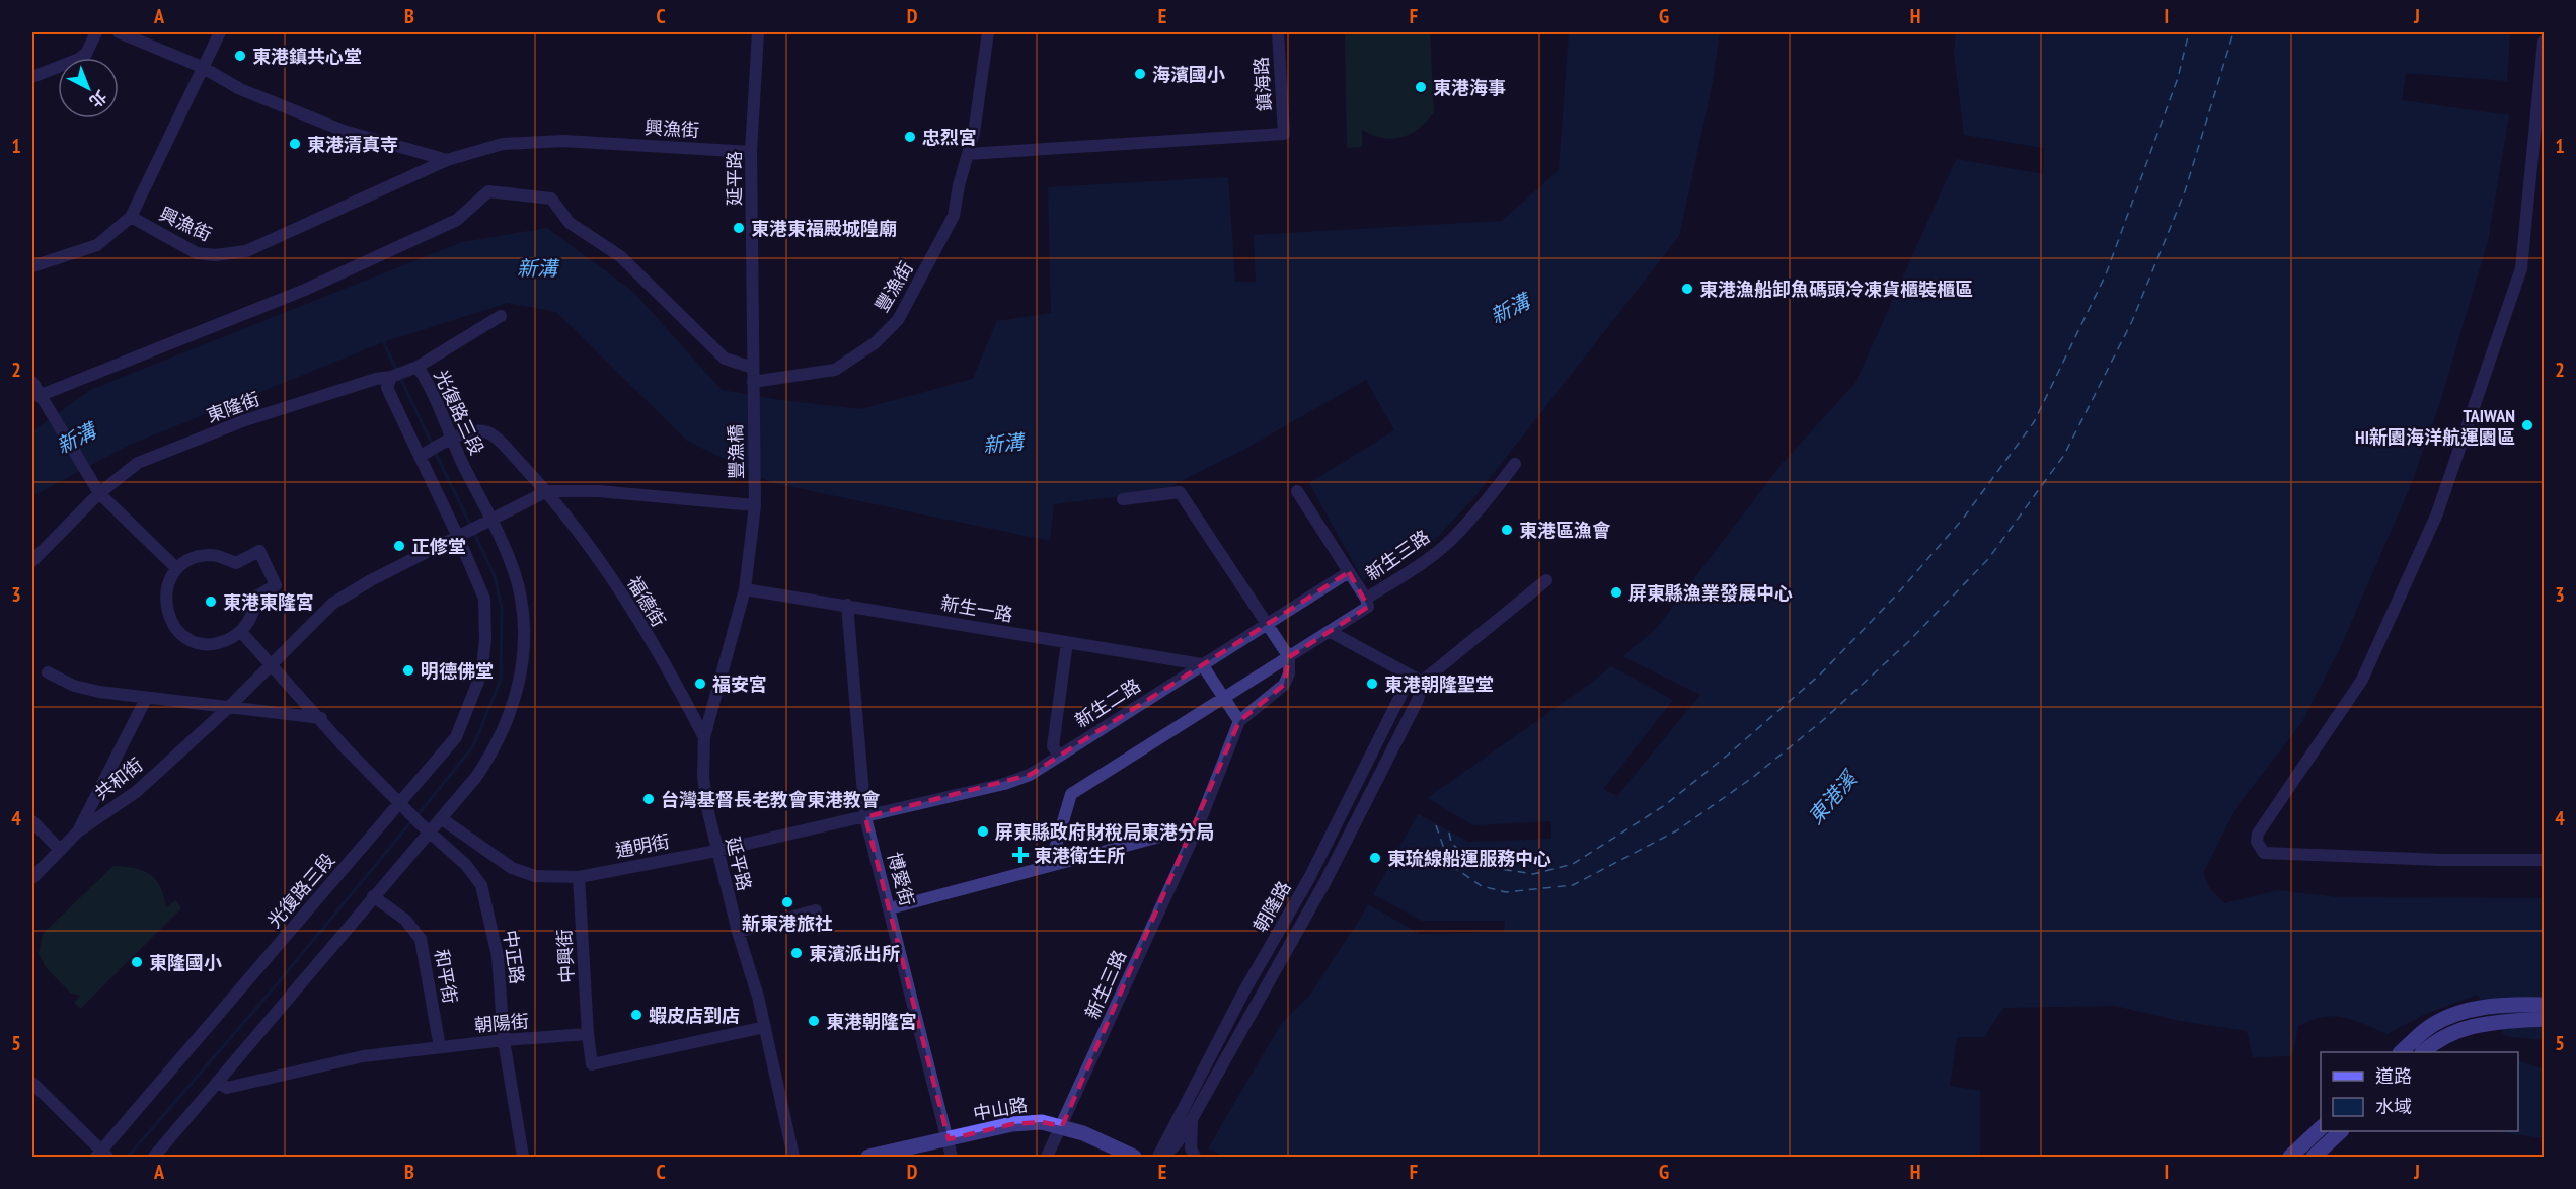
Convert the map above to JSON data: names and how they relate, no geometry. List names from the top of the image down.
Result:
{
  "streets": {
    "street": [
      "鎮海路",
      "興漁街",
      "延平路",
      "豐漁街",
      "東隆街",
      "光復路三段",
      "豐漁橋",
      "新生三路",
      "福德街",
      "新生一路",
      "新生二路",
      "共和街",
      "通明街",
      "博愛街",
      "朝隆路",
      "中興街",
      "中正路",
      "和平街",
      "朝陽街",
      "中山路"
    ]
  },
  "crossings": [
    ["鎮海路", "豐漁街"],
    ["興漁街", "延平路"],
    ["延平路", "豐漁街"],
    ["延平路", "豐漁橋"],
    ["延平路", "福德街"],
    ["延平路", "新生一路"],
    ["延平路", "通明街"],
    ["東隆街", "光復路三段"],
    ["光復路三段", "福德街"],
    ["光復路三段", "通明街"],
    ["光復路三段", "中正路"],
    ["光復路三段", "和平街"],
    ["光復路三段", "朝陽街"],
    ["新生三路", "中山路"],
    ["新生一路", "新生二路"],
    ["新生一路", "博愛街"],
    ["新生二路", "通明街"],
    ["新生二路", "博愛街"],
    ["通明街", "博愛街"],
    ["通明街", "中興街"],
    ["博愛街", "中山路"],
    ["中興街", "朝陽街"],
    ["中正路", "朝陽街"],
    ["和平街", "朝陽街"]
  ],
  "water": ["新溝", "東港溪"],
  "places": {
    "other": [
      "東港鎮共心堂",
      "海濱國小",
      "東港海事",
      "忠烈宮",
      "東港清真寺",
      "東港東福殿城隍廟",
      "東港漁船卸魚碼頭冷凍貨櫃裝櫃區",
      "TAIWAN HI新園海洋航運園區",
      "東港區漁會",
      "正修堂",
      "屏東縣漁業發展中心",
      "東港東隆宮",
      "明德佛堂",
      "福安宮",
      "東港朝隆聖堂",
      "台灣基督長老教會東港教會",
      "屏東縣政府財稅局東港分局",
      "東琉線船運服務中心",
      "新東港旅社",
      "東濱派出所",
      "東隆國小",
      "蝦皮店到店",
      "東港朝隆宮"
    ],
    "health": ["東港衛生所"]
  },
  "legend": ["道路", "水域"],
  "north": "bottom right",
  "grid": {
    "columns": [
      "A",
      "B",
      "C",
      "D",
      "E",
      "F",
      "G",
      "H",
      "I",
      "J"
    ],
    "rows": [
      "1",
      "2",
      "3",
      "4",
      "5"
    ]
  }
}
